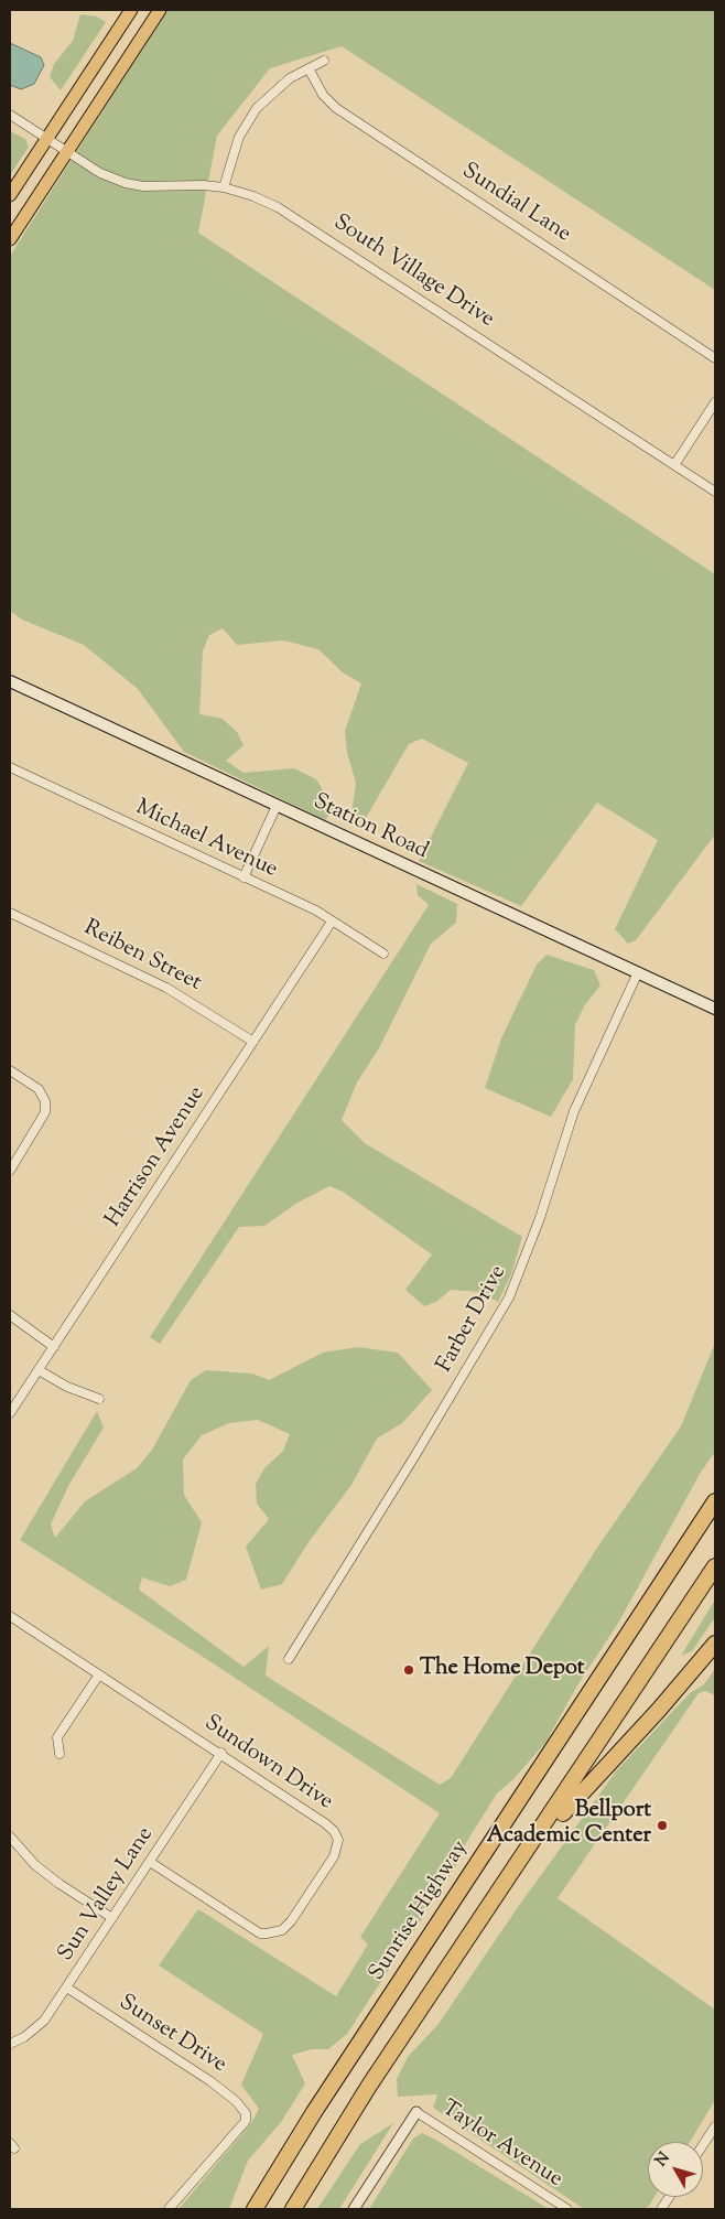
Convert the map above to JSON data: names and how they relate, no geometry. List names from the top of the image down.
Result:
{
  "streets": {
    "highway": ["Sunrise Highway"],
    "main road": ["Station Road"],
    "street": [
      "Sundial Lane",
      "South Village Drive",
      "Michael Avenue",
      "Reiben Street",
      "Harrison Avenue",
      "Farber Drive",
      "Sundown Drive",
      "Sun Valley Lane",
      "Sunset Drive",
      "Taylor Avenue"
    ]
  },
  "crossings": [
    ["Station Road", "Farber Drive"],
    ["Michael Avenue", "Harrison Avenue"],
    ["Reiben Street", "Harrison Avenue"],
    ["Sundown Drive", "Sun Valley Lane"],
    ["Sun Valley Lane", "Sunset Drive"]
  ],
  "places": ["The Home Depot", "Bellport Academic Center"],
  "north": "top left"
}
